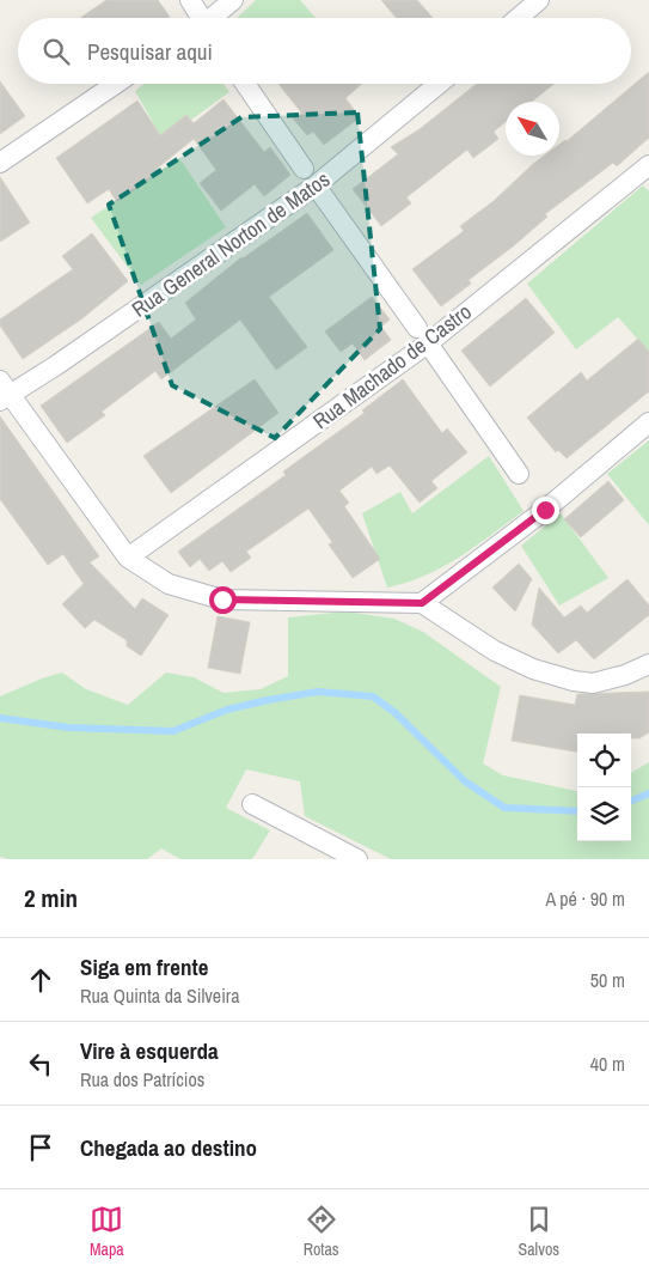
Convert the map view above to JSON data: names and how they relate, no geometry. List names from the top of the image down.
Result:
{
  "streets": {
    "street": ["Rua General Norton de Matos", "Rua Machado de Castro"]
  },
  "north": "top left",
  "page": {
    "search": "Pesquisar aqui",
    "heading": ["2 min", "A pé · 90 m"],
    "list": [
      ["Siga em frente", "Rua Quinta da Silveira", "50 m"],
      ["Vire à esquerda", "Rua dos Patrícios", "40 m"],
      "Chegada ao destino"
    ],
    "nav": ["Mapa", "Rotas", "Salvos"]
  }
}
